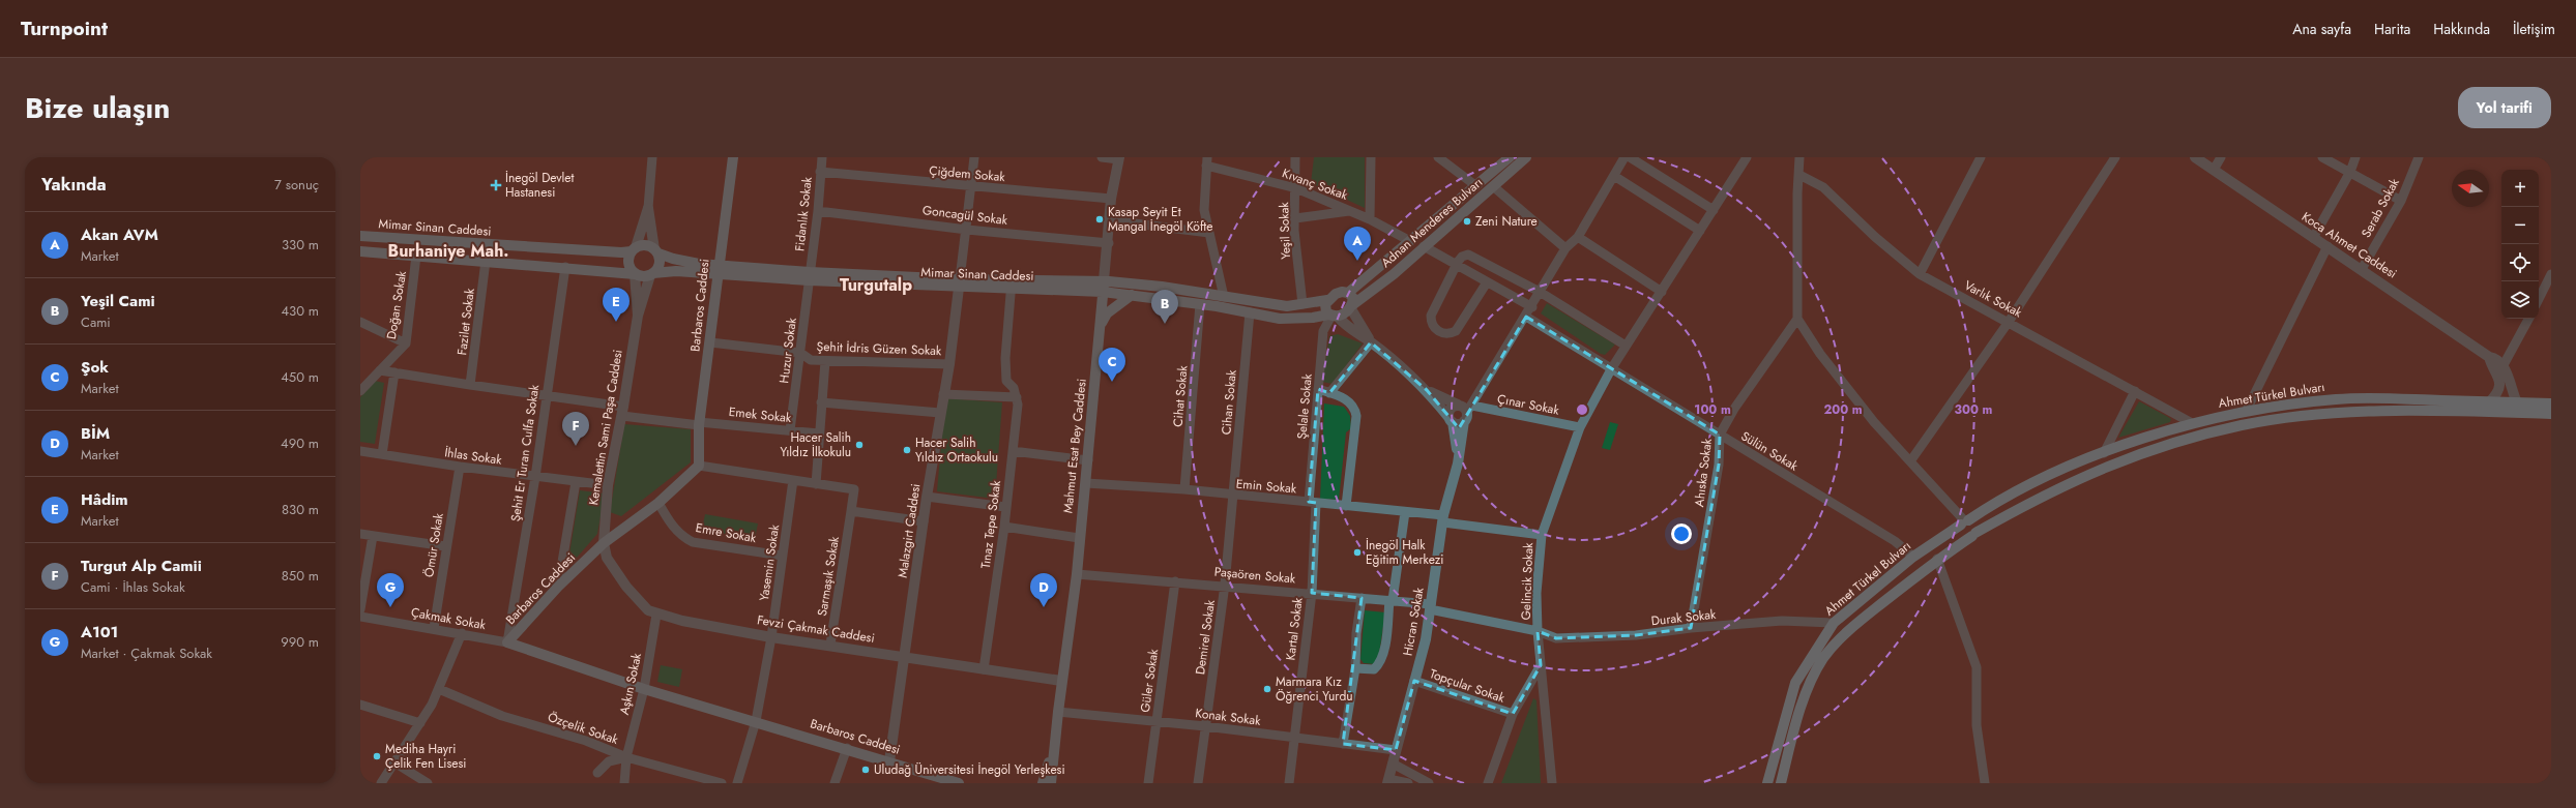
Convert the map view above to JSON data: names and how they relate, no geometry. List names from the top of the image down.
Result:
{
  "streets": {
    "main road": [
      "Adnan Menderes Bulvarı",
      "Mimar Sinan Caddesi",
      "Barbaros Caddesi",
      "Ahmet Türkel Bulvarı",
      "Mahmut Esat Bey Caddesi"
    ],
    "street": [
      "Çiğdem Sokak",
      "Kıvanç Sokak",
      "Serab Sokak",
      "Fidanlık Sokak",
      "Goncagül Sokak",
      "Yeşil Sokak",
      "Koca Ahmet Caddesi",
      "Varlık Sokak",
      "Doğan Sokak",
      "Fazilet Sokak",
      "Şehit İdris Güzen Sokak",
      "Huzur Sokak",
      "Cihat Sokak",
      "Cihan Sokak",
      "Çınar Sokak",
      "Şelale Sokak",
      "Emek Sokak",
      "Kemalettin Sami Paşa Caddesi",
      "Sülün Sokak",
      "Şehit Er Turan Culfa Sokak",
      "İhlas Sokak",
      "Ahıska Sokak",
      "Emin Sokak",
      "Tınaz Tepe Sokak",
      "Malazgirt Caddesi",
      "Emre Sokak",
      "Ömür Sokak",
      "Yasemin Sokak",
      "Paşaören Sokak",
      "Sarmaşık Sokak",
      "Gelincik Sokak",
      "Durak Sokak",
      "Çakmak Sokak",
      "Hicran Sokak",
      "Fevzi Çakmak Caddesi",
      "Kartal Sokak",
      "Demirel Sokak",
      "Güler Sokak",
      "Aşkın Sokak",
      "Topçular Sokak",
      "Konak Sokak",
      "Özçelik Sokak"
    ]
  },
  "crossings": [
    ["Çiğdem Sokak", "Fidanlık Sokak"],
    ["Çiğdem Sokak", "Mahmut Esat Bey Caddesi"],
    ["Kıvanç Sokak", "Adnan Menderes Bulvarı"],
    ["Kıvanç Sokak", "Yeşil Sokak"],
    ["Serab Sokak", "Koca Ahmet Caddesi"],
    ["Fidanlık Sokak", "Goncagül Sokak"],
    ["Fidanlık Sokak", "Mimar Sinan Caddesi"],
    ["Fidanlık Sokak", "Huzur Sokak"],
    ["Goncagül Sokak", "Mahmut Esat Bey Caddesi"],
    ["Adnan Menderes Bulvarı", "Şelale Sokak"],
    ["Mimar Sinan Caddesi", "Barbaros Caddesi"],
    ["Mimar Sinan Caddesi", "Huzur Sokak"],
    ["Mimar Sinan Caddesi", "Mahmut Esat Bey Caddesi"],
    ["Mimar Sinan Caddesi", "Malazgirt Caddesi"],
    ["Varlık Sokak", "Ahmet Türkel Bulvarı"],
    ["Barbaros Caddesi", "Şehit İdris Güzen Sokak"],
    ["Barbaros Caddesi", "Emek Sokak"],
    ["Barbaros Caddesi", "Kemalettin Sami Paşa Caddesi"],
    ["Barbaros Caddesi", "Şehit Er Turan Culfa Sokak"],
    ["Barbaros Caddesi", "Malazgirt Caddesi"],
    ["Barbaros Caddesi", "Emre Sokak"],
    ["Barbaros Caddesi", "Yasemin Sokak"],
    ["Barbaros Caddesi", "Çakmak Sokak"],
    ["Barbaros Caddesi", "Fevzi Çakmak Caddesi"],
    ["Barbaros Caddesi", "Aşkın Sokak"],
    ["Şehit İdris Güzen Sokak", "Huzur Sokak"],
    ["Şehit İdris Güzen Sokak", "Malazgirt Caddesi"],
    ["Huzur Sokak", "Emek Sokak"],
    ["Ahmet Türkel Bulvarı", "Sülün Sokak"],
    ["Ahmet Türkel Bulvarı", "Durak Sokak"],
    ["Cihat Sokak", "Emin Sokak"],
    ["Cihan Sokak", "Emin Sokak"],
    ["Cihan Sokak", "Demirel Sokak"],
    ["Çınar Sokak", "Gelincik Sokak"],
    ["Çınar Sokak", "Hicran Sokak"],
    ["Şelale Sokak", "Emin Sokak"],
    ["Şelale Sokak", "Kartal Sokak"],
    ["Kemalettin Sami Paşa Caddesi", "İhlas Sokak"],
    ["Kemalettin Sami Paşa Caddesi", "Fevzi Çakmak Caddesi"],
    ["Mahmut Esat Bey Caddesi", "Emin Sokak"],
    ["Mahmut Esat Bey Caddesi", "Paşaören Sokak"],
    ["Mahmut Esat Bey Caddesi", "Fevzi Çakmak Caddesi"],
    ["Mahmut Esat Bey Caddesi", "Konak Sokak"],
    ["Sülün Sokak", "Ahıska Sokak"],
    ["Sülün Sokak", "Gelincik Sokak"],
    ["Şehit Er Turan Culfa Sokak", "İhlas Sokak"],
    ["Şehit Er Turan Culfa Sokak", "Çakmak Sokak"],
    ["İhlas Sokak", "Ömür Sokak"],
    ["Ahıska Sokak", "Durak Sokak"],
    ["Emin Sokak", "Gelincik Sokak"],
    ["Emin Sokak", "Hicran Sokak"],
    ["Emin Sokak", "Kartal Sokak"],
    ["Emin Sokak", "Demirel Sokak"],
    ["Tınaz Tepe Sokak", "Fevzi Çakmak Caddesi"],
    ["Malazgirt Caddesi", "Fevzi Çakmak Caddesi"],
    ["Emre Sokak", "Yasemin Sokak"],
    ["Ömür Sokak", "Çakmak Sokak"],
    ["Yasemin Sokak", "Fevzi Çakmak Caddesi"],
    ["Paşaören Sokak", "Gelincik Sokak"],
    ["Paşaören Sokak", "Durak Sokak"],
    ["Paşaören Sokak", "Hicran Sokak"],
    ["Paşaören Sokak", "Kartal Sokak"],
    ["Paşaören Sokak", "Demirel Sokak"],
    ["Paşaören Sokak", "Güler Sokak"],
    ["Sarmaşık Sokak", "Fevzi Çakmak Caddesi"],
    ["Gelincik Sokak", "Durak Sokak"],
    ["Hicran Sokak", "Topçular Sokak"],
    ["Hicran Sokak", "Konak Sokak"],
    ["Fevzi Çakmak Caddesi", "Aşkın Sokak"],
    ["Kartal Sokak", "Konak Sokak"],
    ["Demirel Sokak", "Konak Sokak"],
    ["Güler Sokak", "Konak Sokak"],
    ["Aşkın Sokak", "Özçelik Sokak"]
  ],
  "districts": ["Burhaniye Mah.", "Turgutalp"],
  "places": {
    "health": ["İnegöl Devlet Hastanesi"],
    "other": [
      "Kasap Seyit Et Mangal İnegöl Köfte",
      "Zeni Nature",
      "Hacer Salih Yıldız İlkokulu",
      "Hacer Salih Yıldız Ortaokulu",
      "İnegöl Halk Eğitim Merkezi",
      "Marmara Kız Öğrenci Yurdu",
      "Mediha Hayri Çelik Fen Lisesi",
      "Uludağ Üniversitesi İnegöl Yerleşkesi"
    ]
  },
  "north": "left",
  "page": {
    "header": "Turnpoint",
    "nav": [
      "Ana sayfa",
      "Harita",
      "Hakkında",
      "İletişim"
    ],
    "title": "Bize ulaşın",
    "buttons": "Yol tarifi",
    "heading": ["Yakında", "7 sonuç"],
    "map_buttons": ["+", "−"],
    "list": [
      {
        "mark": "A",
        "name": "Akan AVM",
        "note": "Market",
        "value": "330 m"
      },
      {
        "mark": "B",
        "name": "Yeşil Cami",
        "note": "Cami",
        "value": "430 m"
      },
      {
        "mark": "C",
        "name": "Şok",
        "note": "Market",
        "value": "450 m"
      },
      {
        "mark": "D",
        "name": "BİM",
        "note": "Market",
        "value": "490 m"
      },
      {
        "mark": "E",
        "name": "Hâdim",
        "note": "Market",
        "value": "830 m"
      },
      {
        "mark": "F",
        "name": "Turgut Alp Camii",
        "note": "Cami · İhlas Sokak",
        "value": "850 m"
      },
      {
        "mark": "G",
        "name": "A101",
        "note": "Market · Çakmak Sokak",
        "value": "990 m"
      }
    ],
    "pins": [
      "A",
      "E",
      "B",
      "C",
      "F",
      "D",
      "G"
    ]
  },
  "rings": ["100 m", "200 m", "300 m"]
}
